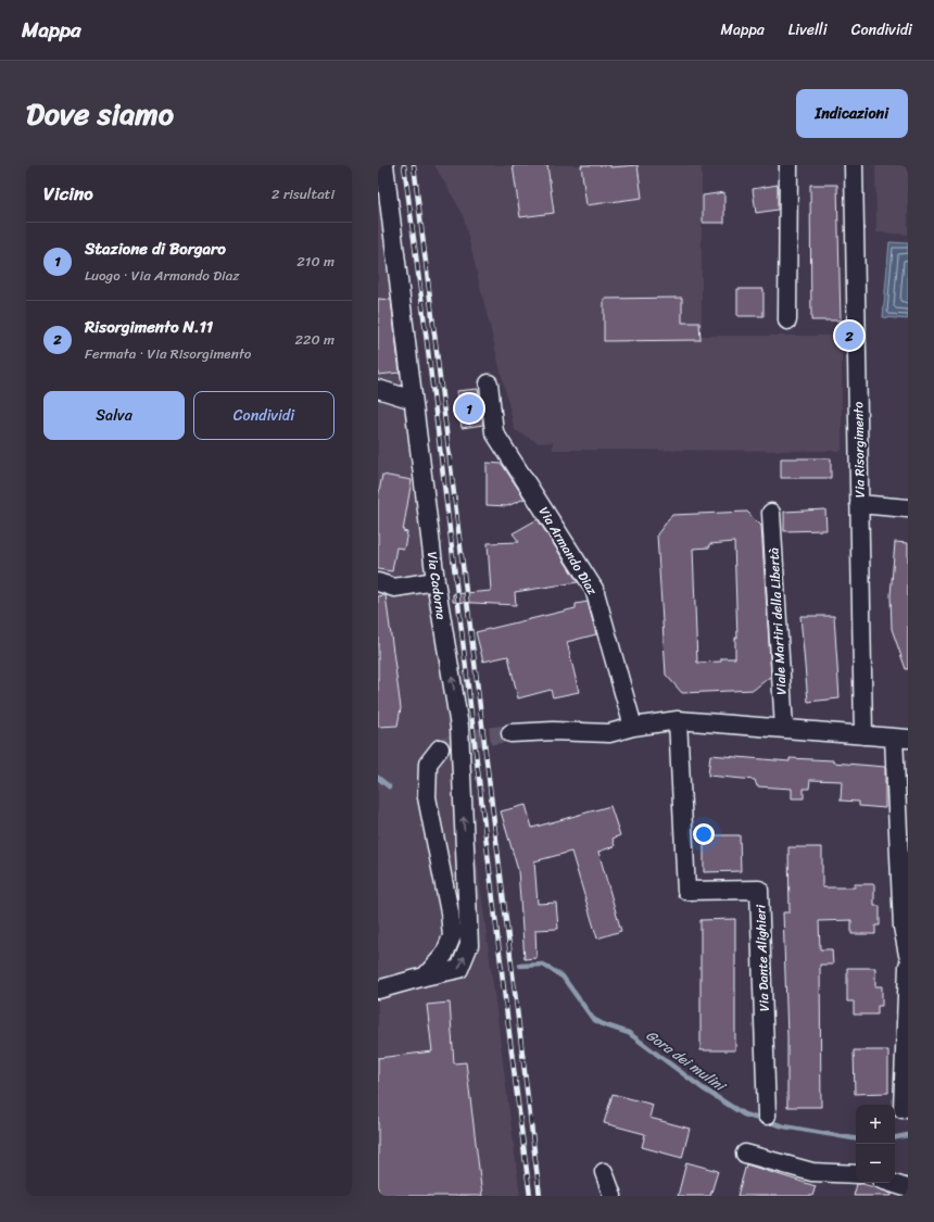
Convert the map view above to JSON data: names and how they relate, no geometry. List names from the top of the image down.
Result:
{
  "streets": {
    "street": [
      "Via Risorgimento",
      "Via Armando Diaz",
      "Via Cadorna",
      "Viale Martiri della Libertà",
      "Via Dante Alighieri"
    ]
  },
  "water": ["Gora dei mulini"],
  "page": {
    "header": "Mappa",
    "nav": ["Mappa", "Livelli", "Condividi"],
    "title": "Dove siamo",
    "buttons": [
      "Indicazioni",
      ["Salva", "Condividi"]
    ],
    "heading": ["Vicino", "2 risultati"],
    "list": [
      {
        "mark": "1",
        "name": "Stazione di Borgaro",
        "note": "Luogo · Via Armando Diaz",
        "value": "210 m"
      },
      {
        "mark": "2",
        "name": "Risorgimento N.11",
        "note": "Fermata · Via Risorgimento",
        "value": "220 m"
      }
    ],
    "pins": ["2", "1"],
    "map_buttons": ["+", "−"]
  }
}
